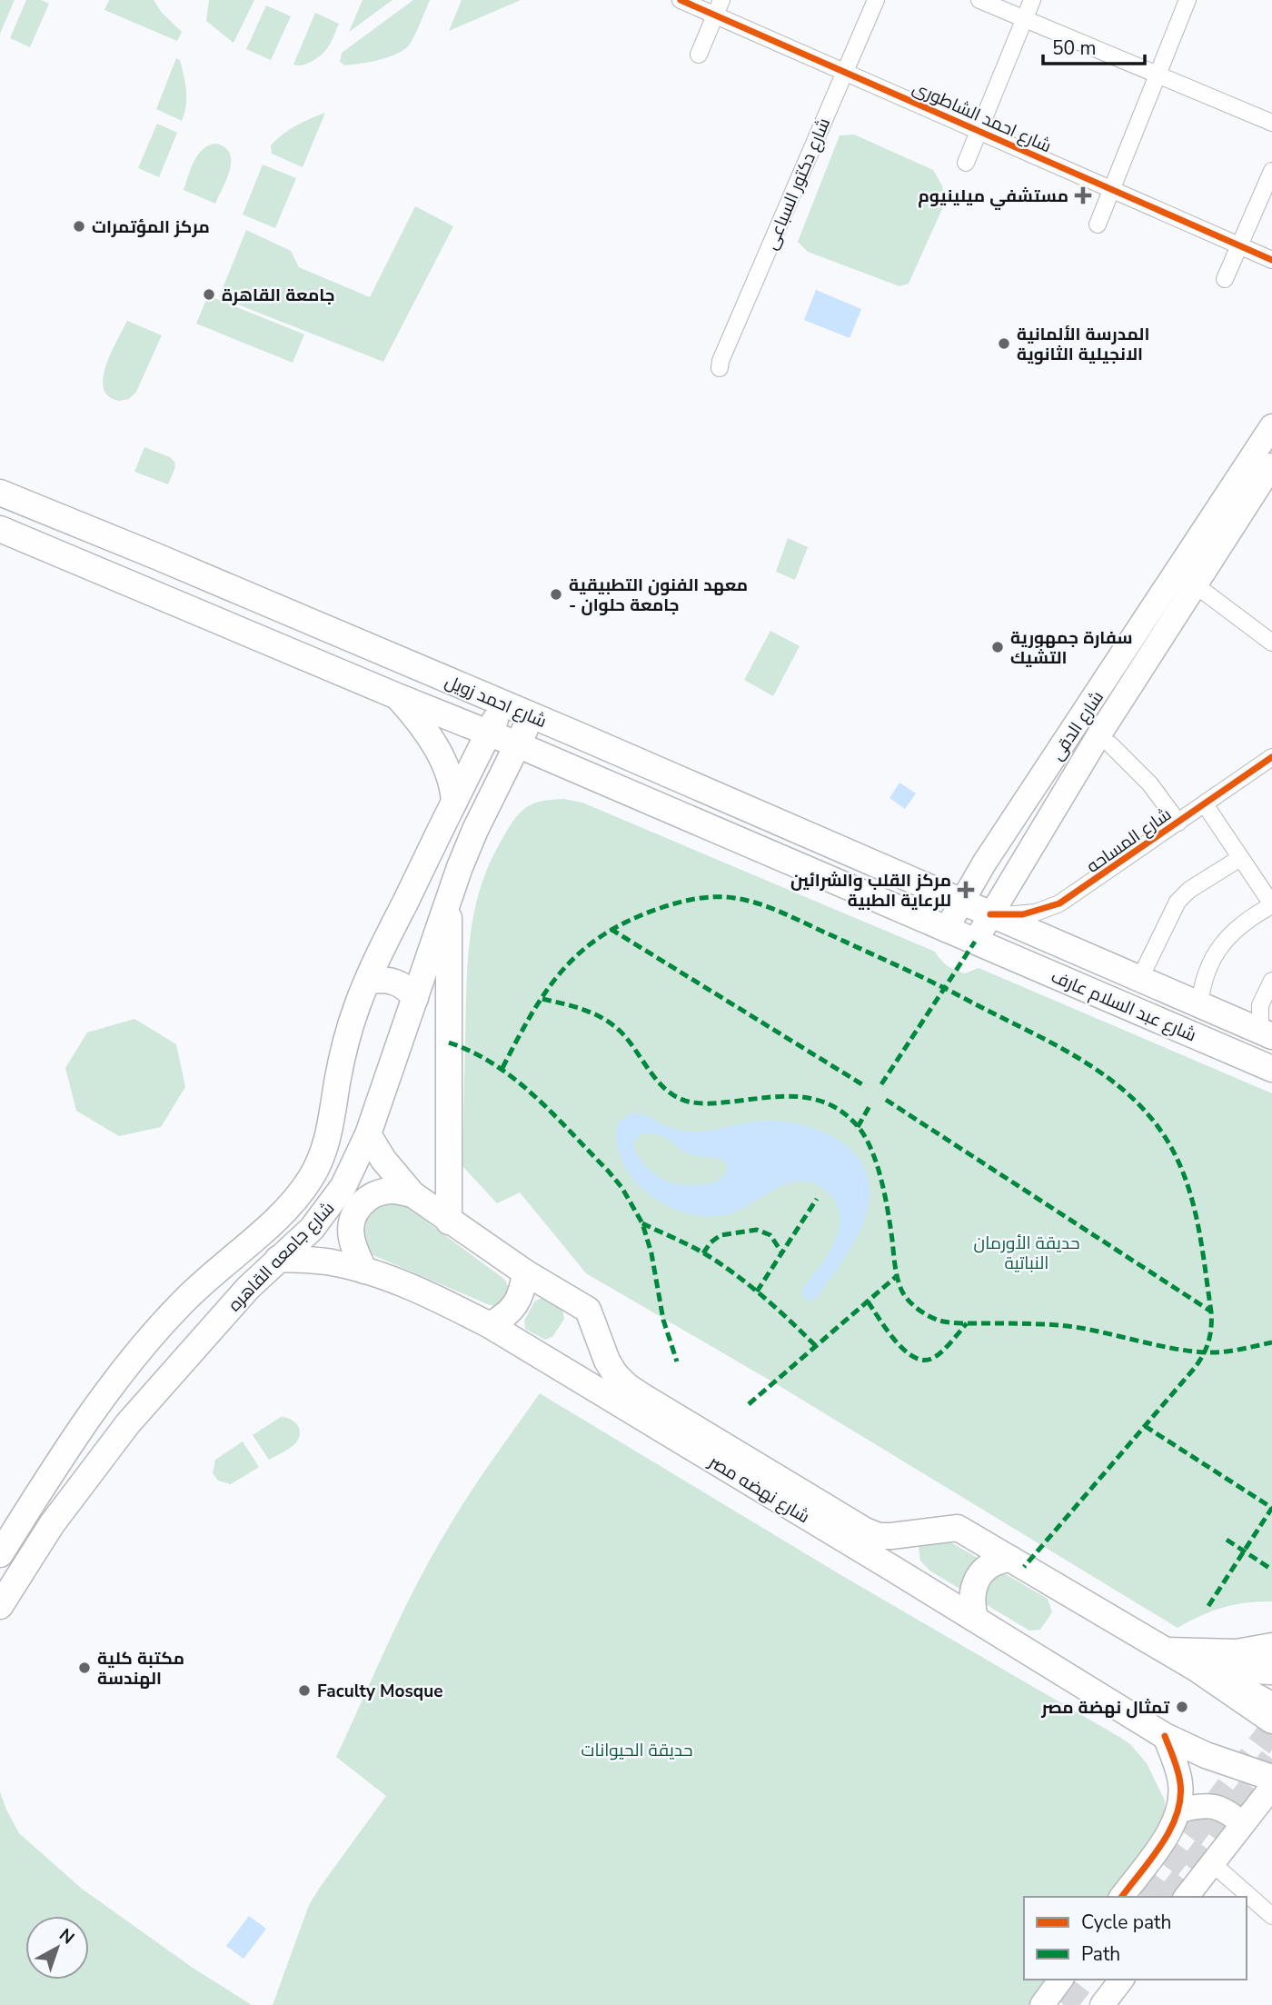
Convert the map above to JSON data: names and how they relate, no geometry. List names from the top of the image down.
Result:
{
  "streets": {
    "main road": [
      "شارع احمد زويل",
      "شارع الدقى",
      "شارع عبد السلام عارف",
      "شارع جامعه القاهره",
      "شارع نهضه مصر"
    ],
    "street": ["شارع احمد الشاطورى", "شارع دكتور السباعى", "شارع المساحه"]
  },
  "crossings": [
    ["شارع احمد الشاطورى", "شارع دكتور السباعى"],
    ["شارع احمد زويل", "شارع الدقى"],
    ["شارع احمد زويل", "شارع المساحه"],
    ["شارع احمد زويل", "شارع عبد السلام عارف"],
    ["شارع احمد زويل", "شارع جامعه القاهره"],
    ["شارع الدقى", "شارع المساحه"],
    ["شارع الدقى", "شارع عبد السلام عارف"],
    ["شارع المساحه", "شارع عبد السلام عارف"],
    ["شارع جامعه القاهره", "شارع نهضه مصر"]
  ],
  "parks": ["حديقة الأورمان النباتية", "حديقة الحيوانات"],
  "places": {
    "health": ["مستشفي ميلينيوم", "مركز القلب والشرائين للرعاية الطبية"],
    "other": [
      "مركز المؤتمرات",
      "جامعة القاهرة",
      "المدرسة الألمانية الانجيلية الثانوية",
      "معهد الفنون التطبيقية - جامعة حلوان",
      "سفارة جمهورية التشيك",
      "مكتبة كلية الهندسة",
      "Faculty Mosque",
      "تمثال نهضة مصر"
    ]
  },
  "legend": ["Cycle path", "Path"],
  "scale_bar": "50 m",
  "north": "top right"
}
